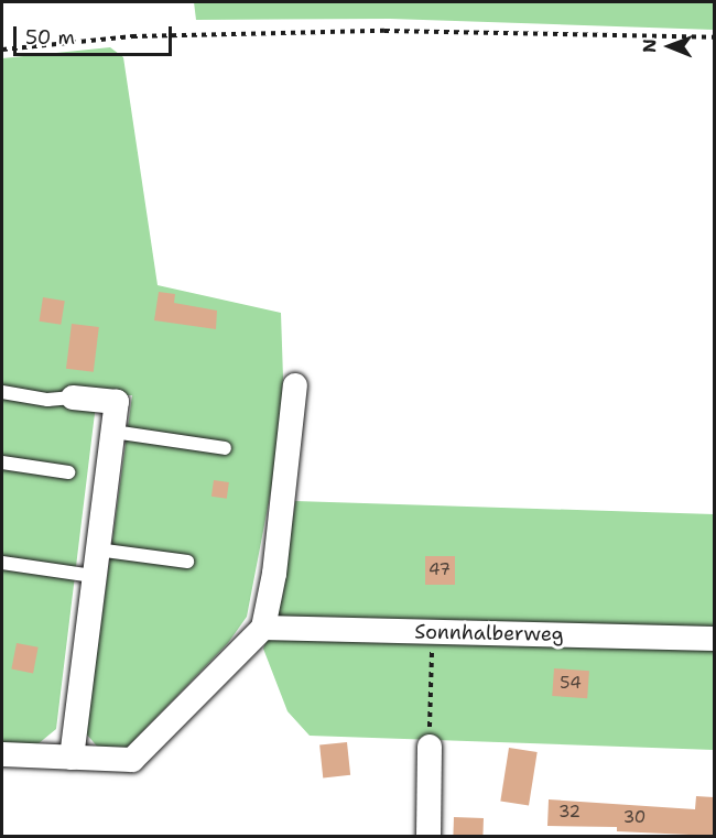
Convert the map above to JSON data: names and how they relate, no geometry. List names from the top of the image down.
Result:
{
  "streets": {
    "street": ["Sonnhalberweg"]
  },
  "house_numbers": [
    "47",
    "54",
    "32",
    "30"
  ],
  "scale_bar": "50 m",
  "north": "left"
}
